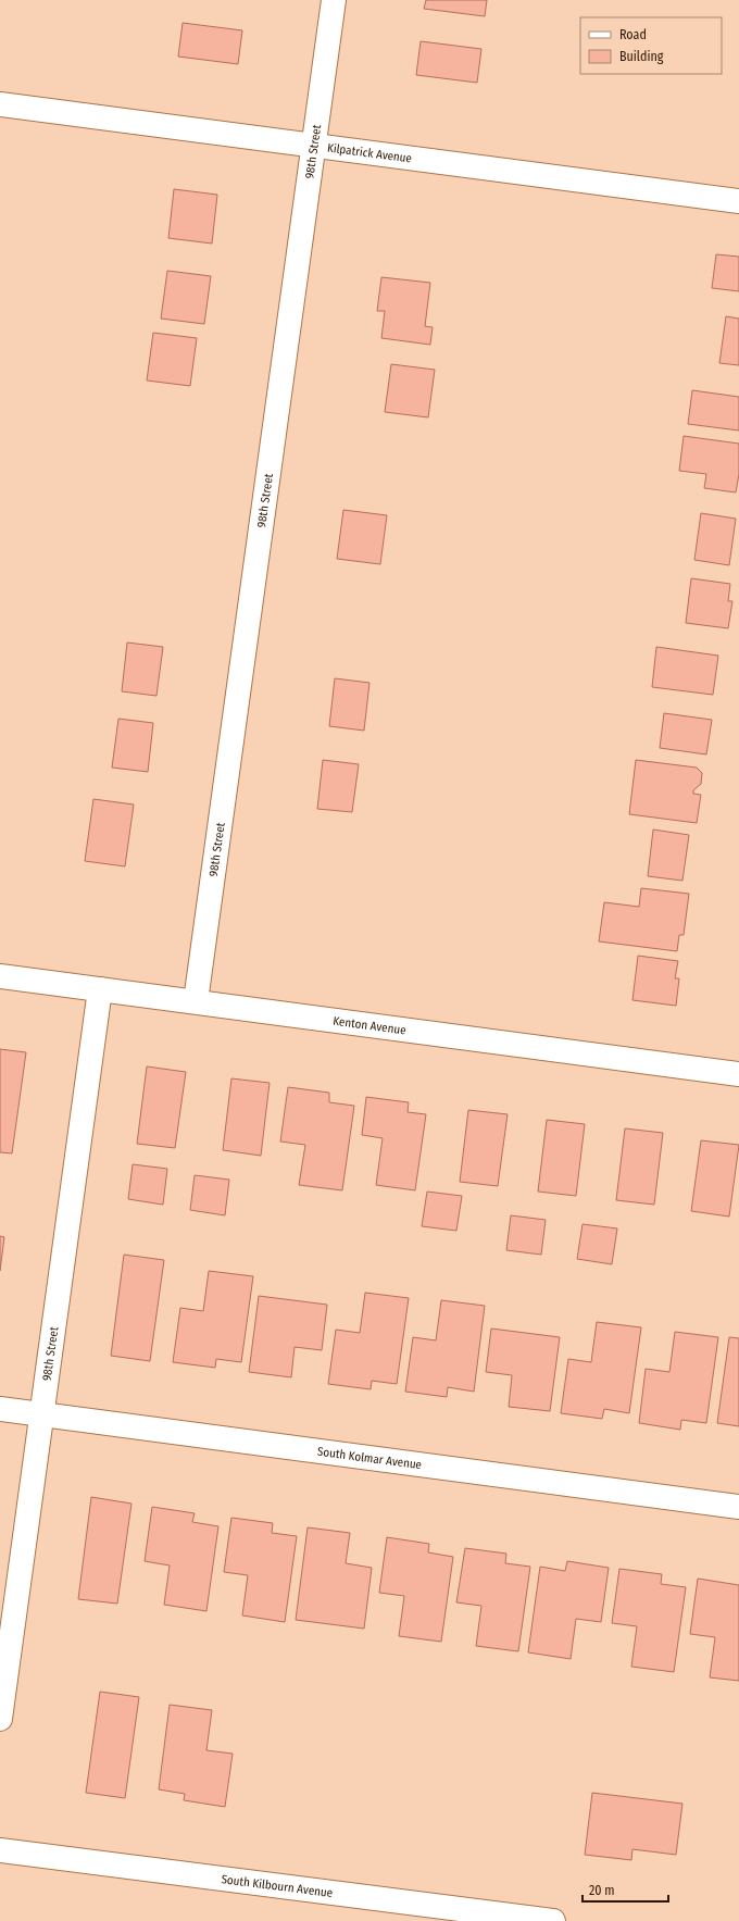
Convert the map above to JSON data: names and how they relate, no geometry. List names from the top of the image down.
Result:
{
  "streets": {
    "street": [
      "98th Street",
      "Kilpatrick Avenue",
      "Kenton Avenue",
      "South Kolmar Avenue",
      "South Kilbourn Avenue"
    ]
  },
  "crossings": [
    ["98th Street", "Kilpatrick Avenue"],
    ["98th Street", "Kenton Avenue"],
    ["98th Street", "South Kolmar Avenue"]
  ],
  "legend": ["Road", "Building"],
  "scale_bar": "20 m"
}
